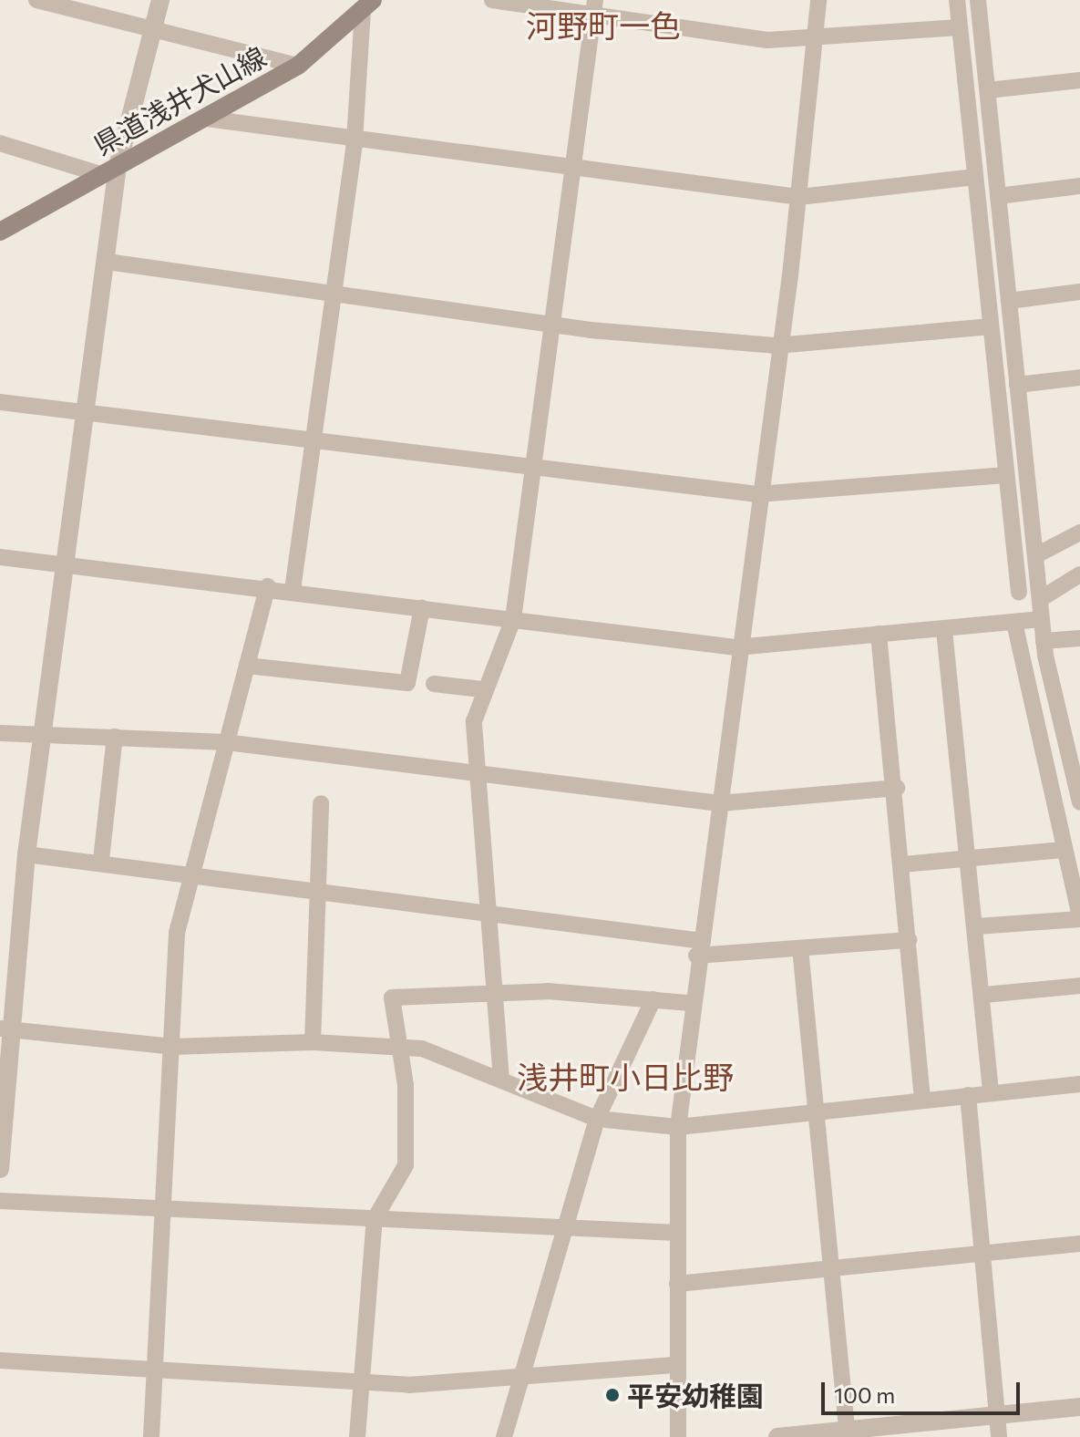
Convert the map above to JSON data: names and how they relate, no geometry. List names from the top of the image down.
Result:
{
  "streets": {
    "main road": ["県道浅井犬山線"]
  },
  "districts": ["河野町一色", "浅井町小日比野"],
  "places": ["平安幼稚園"],
  "scale_bar": "100 m"
}
